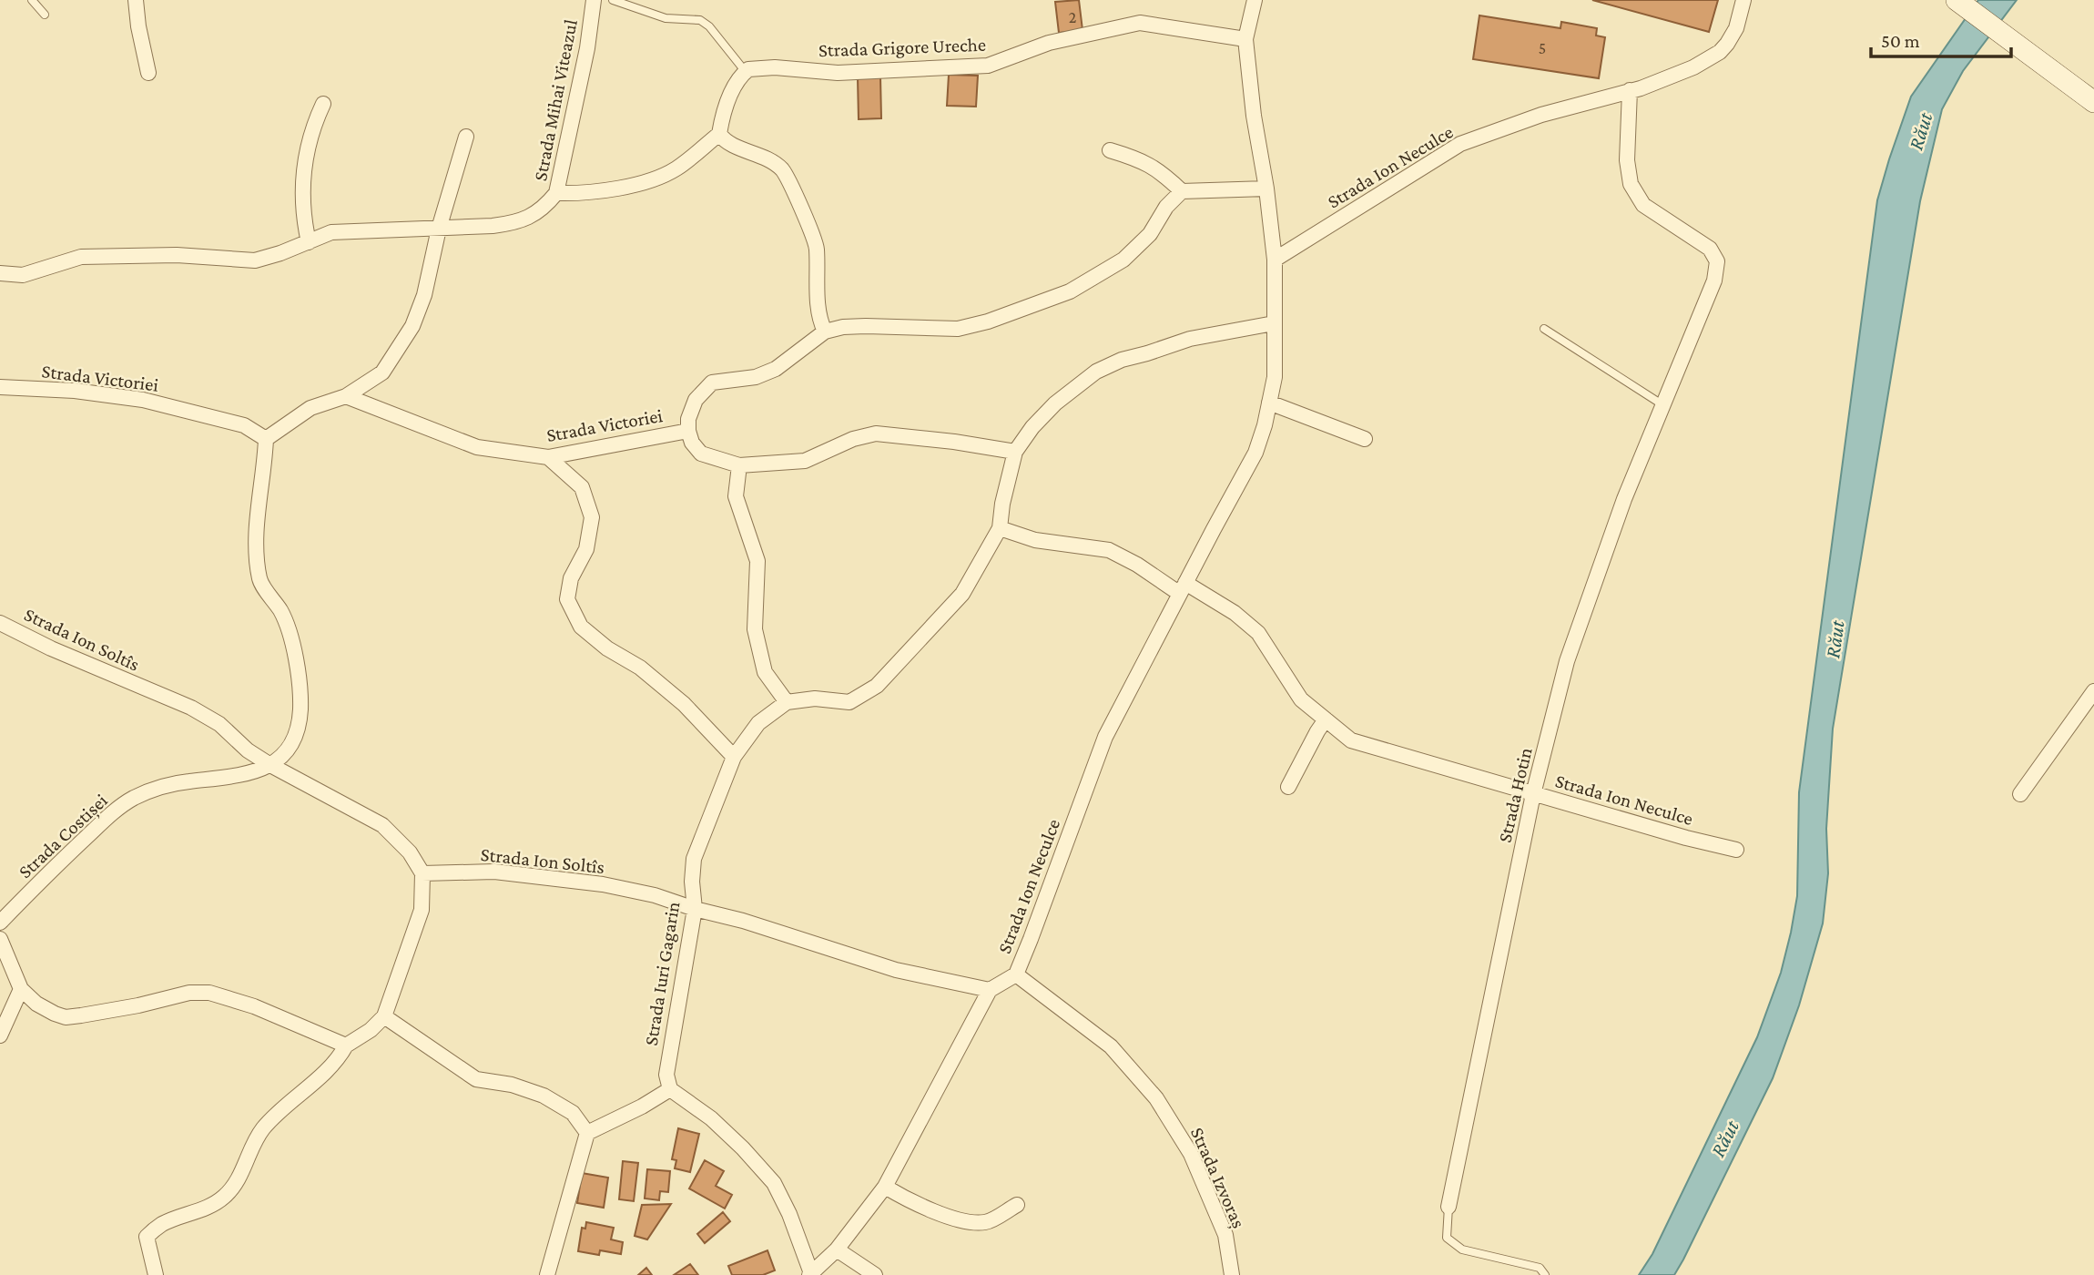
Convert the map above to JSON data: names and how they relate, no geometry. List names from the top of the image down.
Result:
{
  "streets": {
    "street": [
      "Strada Grigore Ureche",
      "Strada Mihai Viteazul",
      "Strada Ion Neculce",
      "Strada Victoriei",
      "Strada Ion Soltîs",
      "Strada Hotin",
      "Strada Costișei",
      "Strada Iuri Gagarin",
      "Strada Izvoraș"
    ]
  },
  "crossings": [
    ["Strada Ion Neculce", "Strada Ion Soltîs"],
    ["Strada Ion Neculce", "Strada Hotin"],
    ["Strada Ion Neculce", "Strada Izvoraș"],
    ["Strada Ion Soltîs", "Strada Costișei"],
    ["Strada Ion Soltîs", "Strada Iuri Gagarin"]
  ],
  "water": ["Răut"],
  "house_numbers": ["2", "5"],
  "scale_bar": "50 m"
}
